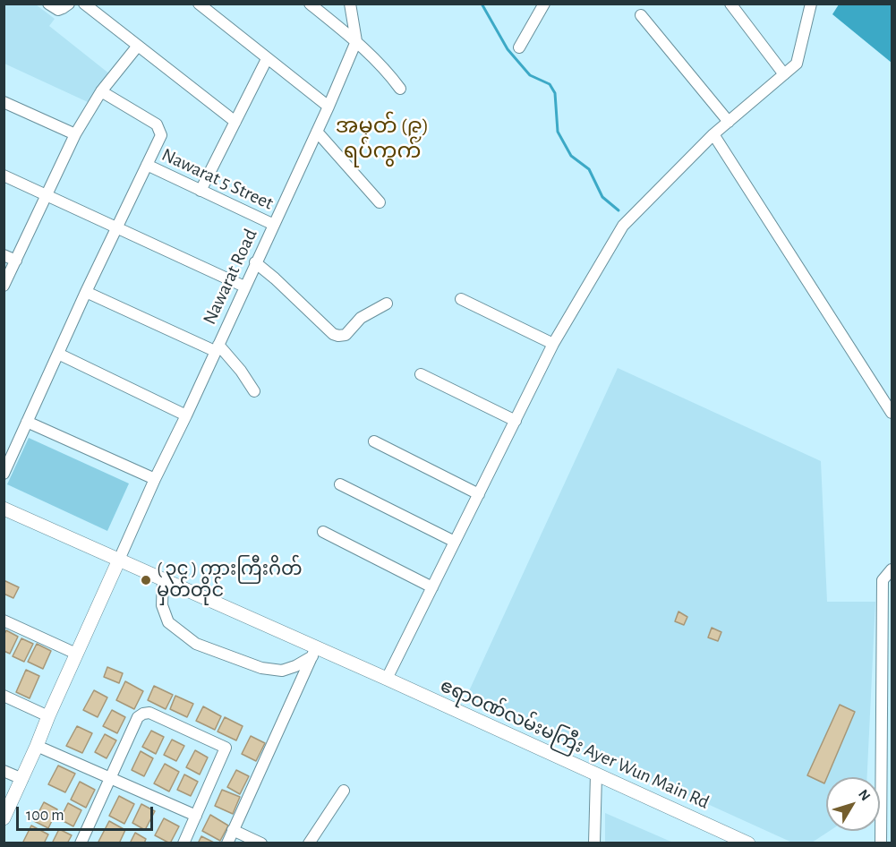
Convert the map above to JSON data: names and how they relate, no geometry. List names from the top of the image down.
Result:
{
  "streets": {
    "main road": ["ဧရာဝဏ်လမ်းမကြီး Ayer Wun Main Rd"],
    "street": ["Nawarat 5 Street", "Nawarat Road"]
  },
  "crossings": [
    ["Nawarat 5 Street", "Nawarat Road"],
    ["Nawarat Road", "ဧရာဝဏ်လမ်းမကြီး Ayer Wun Main Rd"]
  ],
  "districts": ["အမှတ် (၉) ရပ်ကွက်"],
  "places": ["( ၃၄ ) ကားကြီးဂိတ် မှတ်တိုင်"],
  "scale_bar": "100 m",
  "north": "top right"
}
